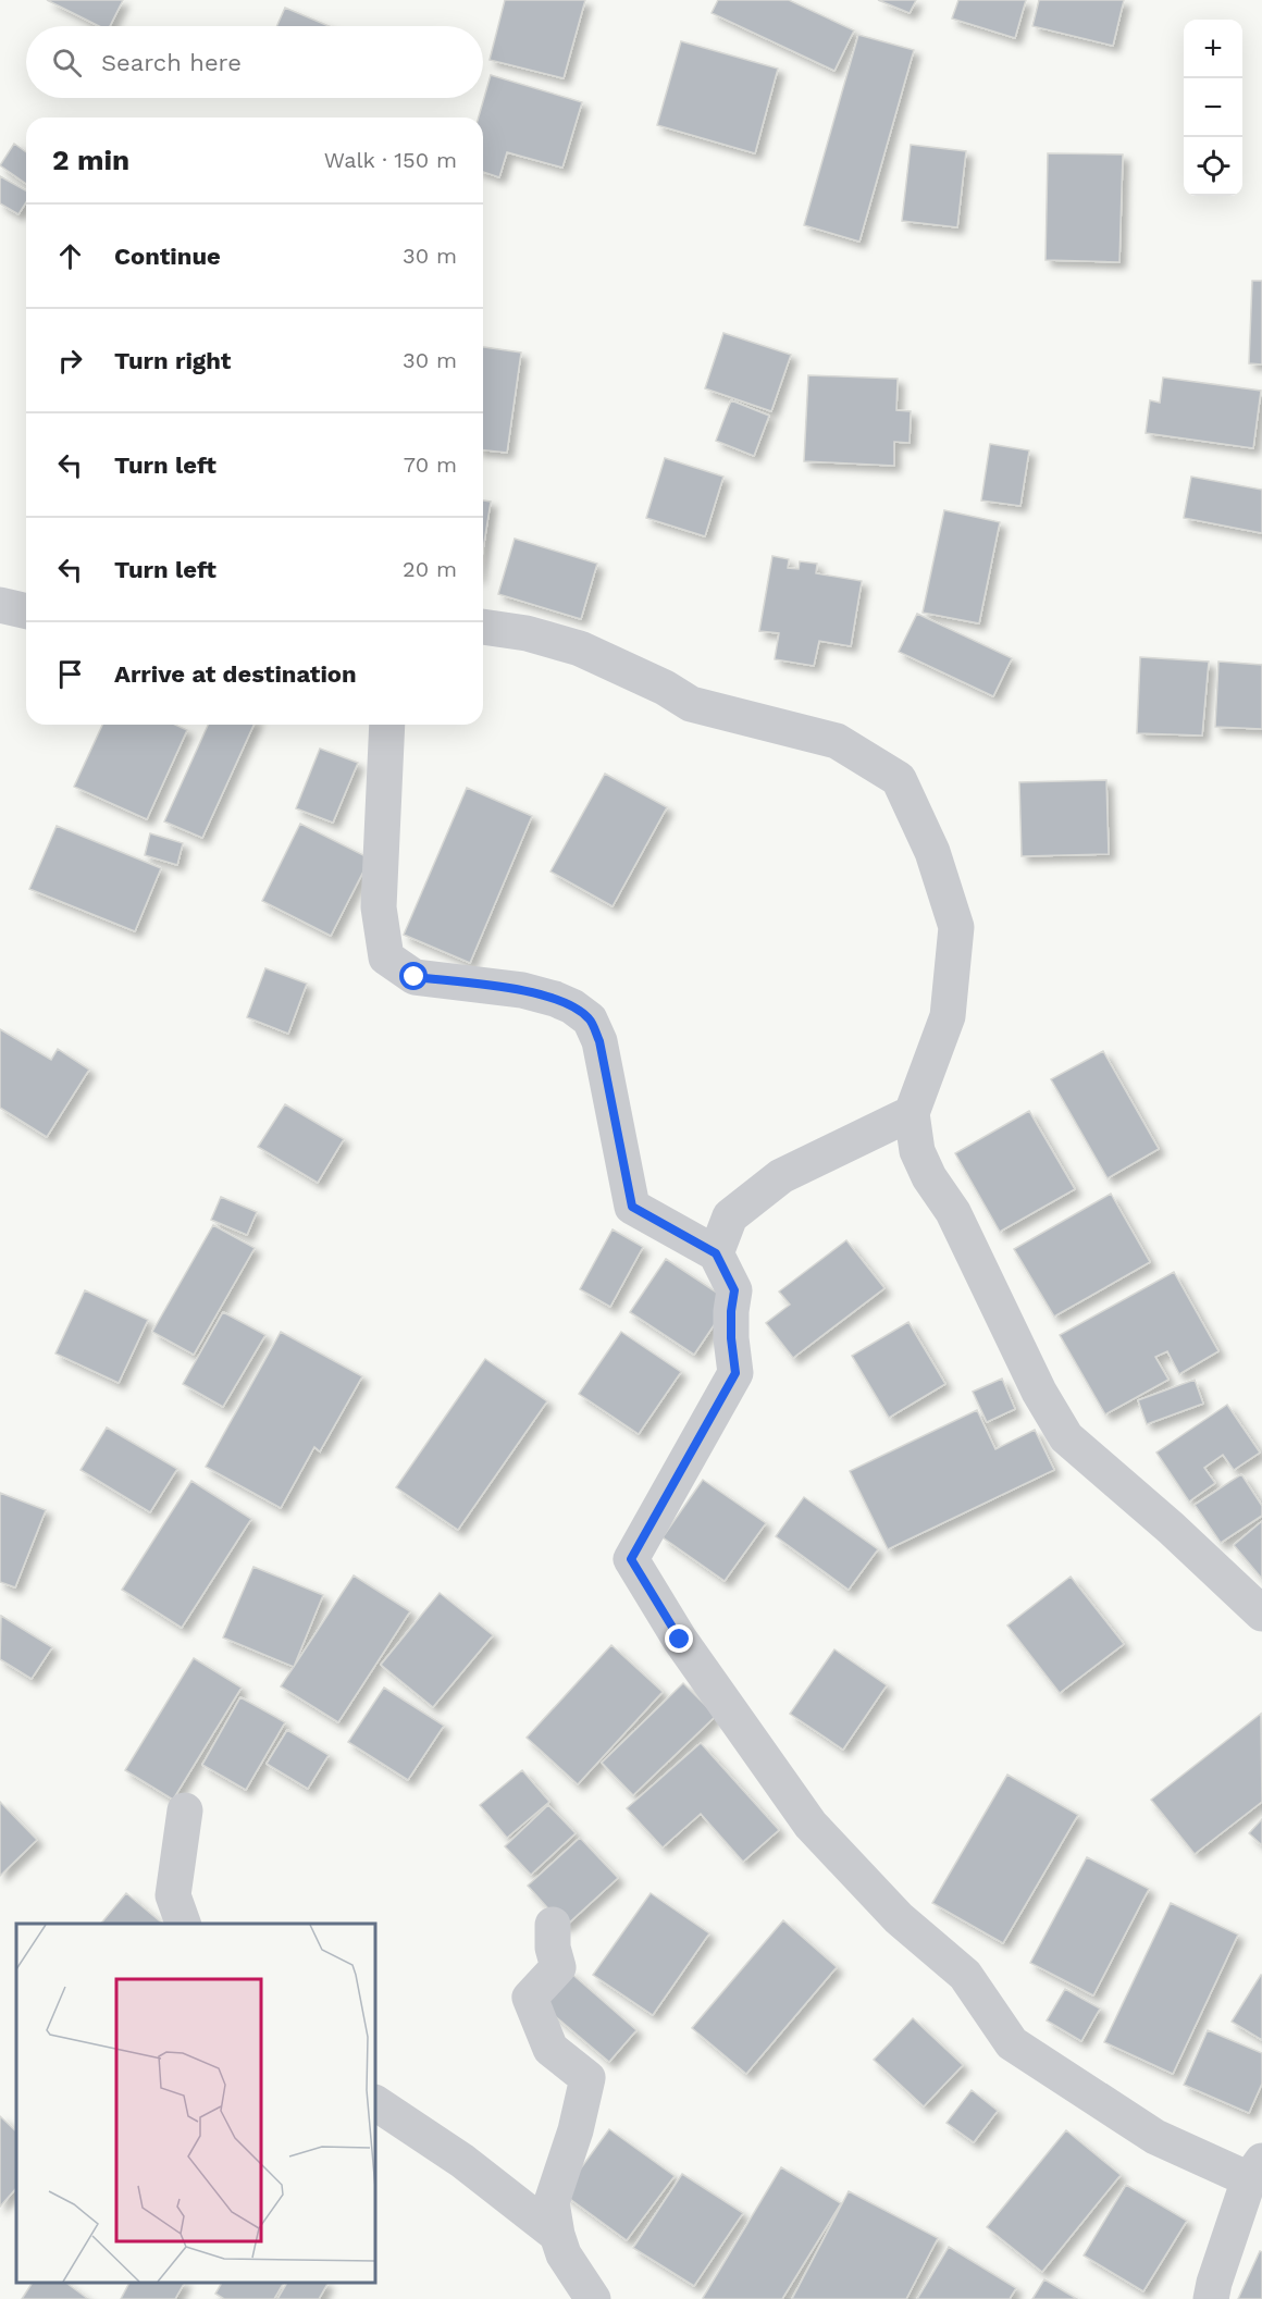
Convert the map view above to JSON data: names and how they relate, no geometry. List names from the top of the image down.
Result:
{
  "page": {
    "map_buttons": ["+", "−"],
    "search": "Search here",
    "heading": ["2 min", "Walk · 150 m"],
    "list": [
      ["Continue", "30 m"],
      ["Turn right", "30 m"],
      ["Turn left", "70 m"],
      ["Turn left", "20 m"],
      "Arrive at destination"
    ]
  }
}
